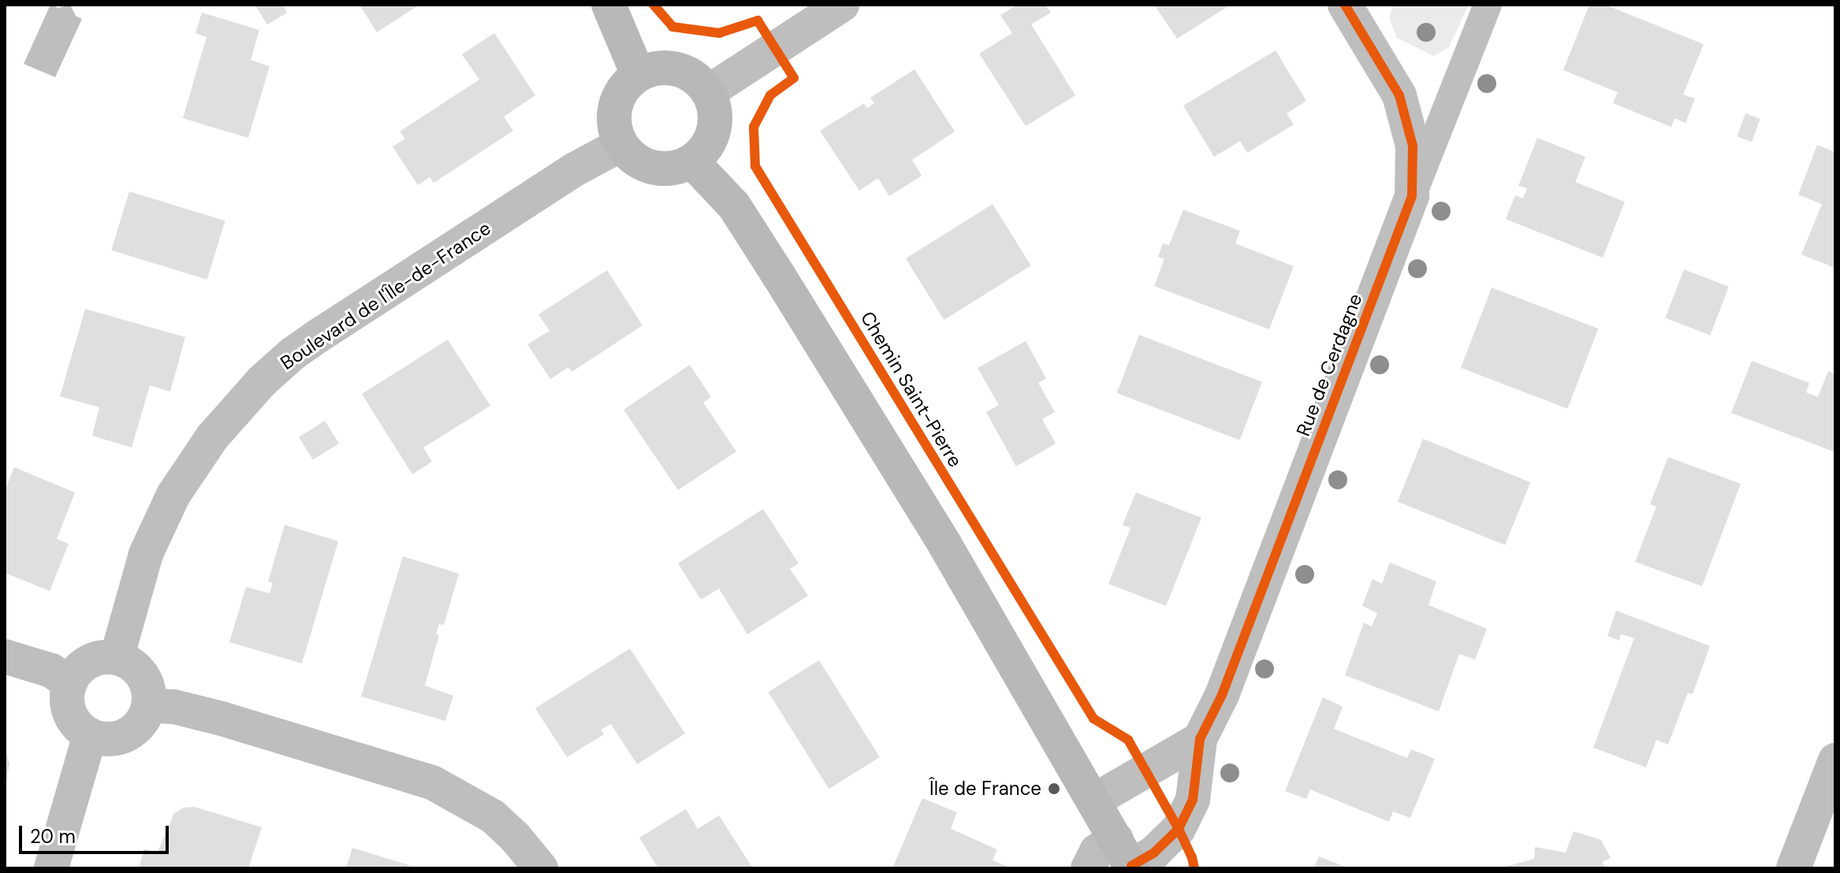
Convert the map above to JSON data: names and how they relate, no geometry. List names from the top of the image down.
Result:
{
  "streets": {
    "street": ["Boulevard de l'Île-de-France", "Rue de Cerdagne"],
    "cycle path": ["Chemin Saint-Pierre"]
  },
  "places": ["Île de France"],
  "scale_bar": "20 m"
}
